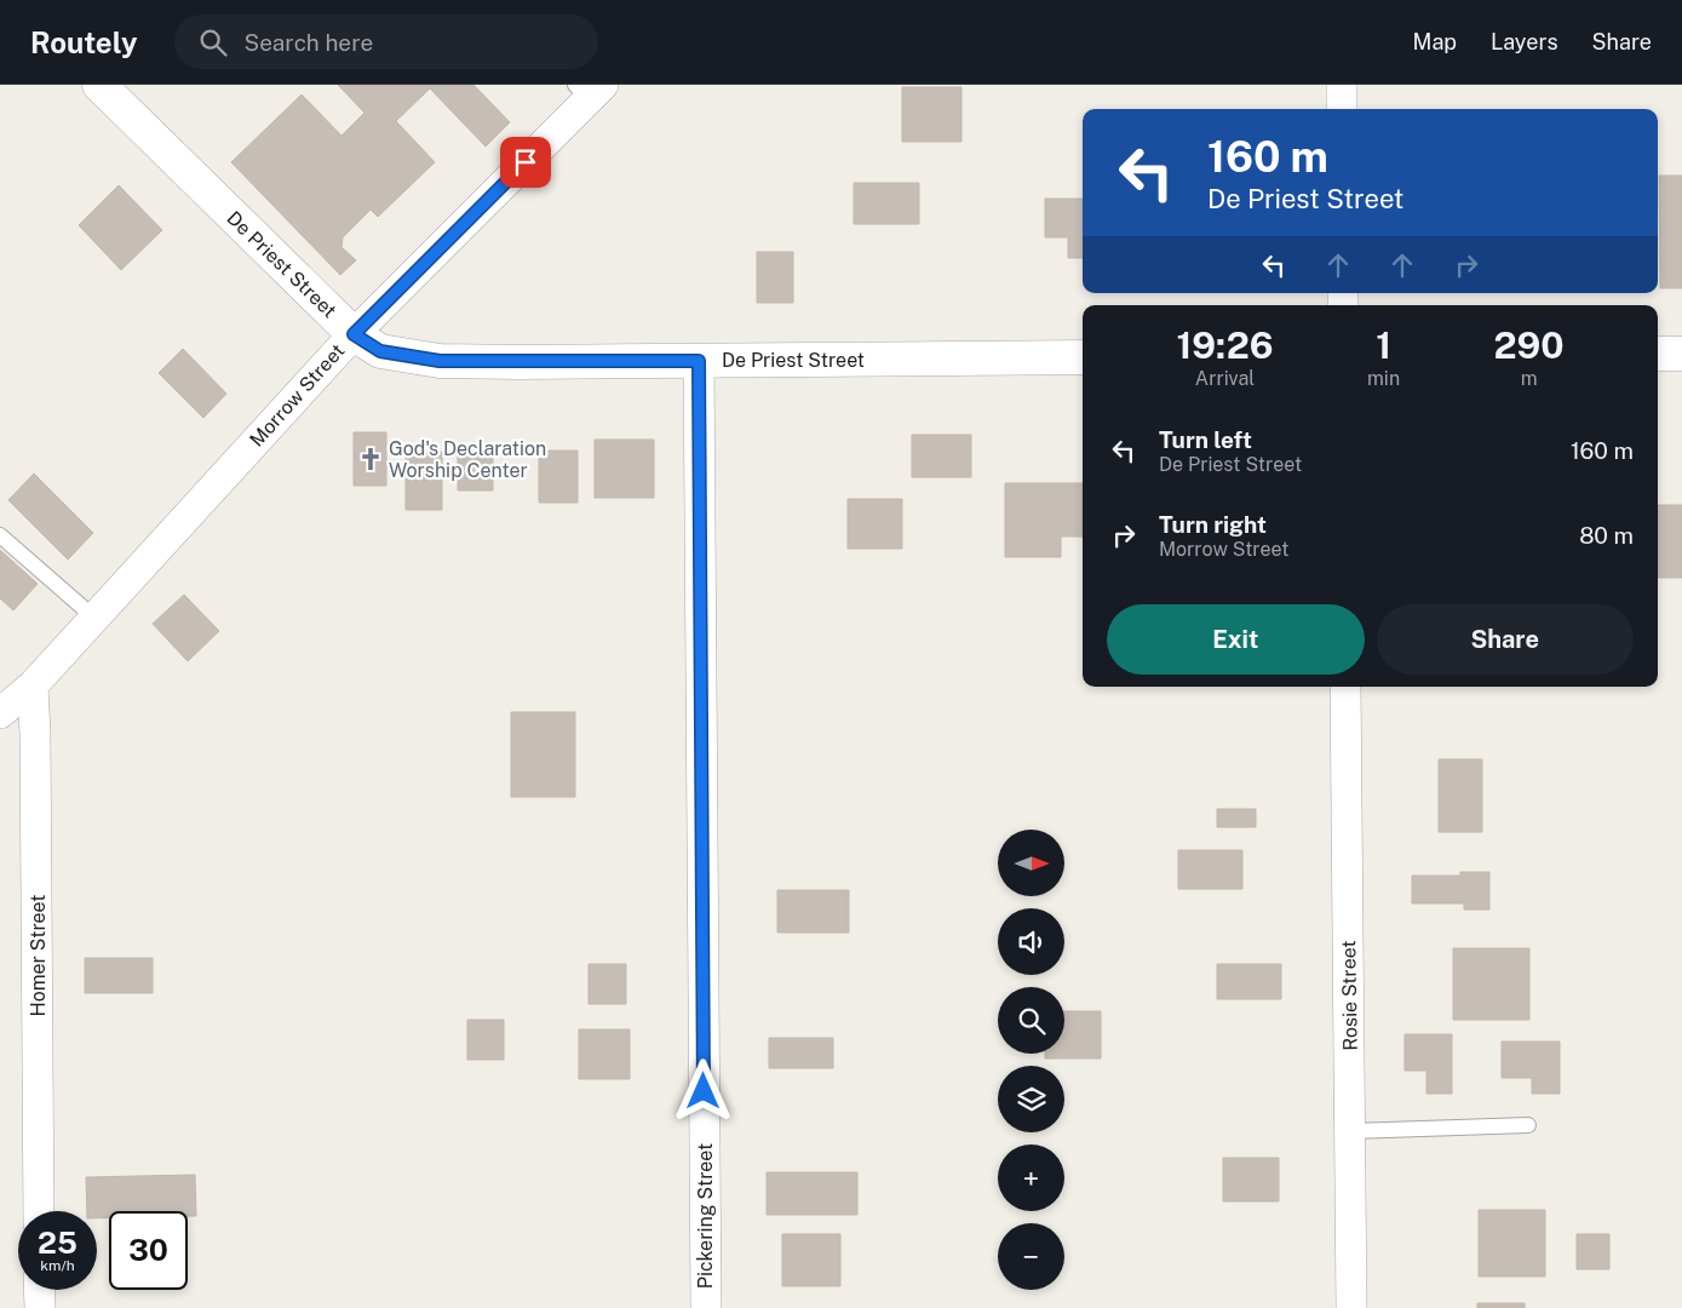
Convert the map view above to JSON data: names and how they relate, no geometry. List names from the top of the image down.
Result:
{
  "streets": {
    "street": [
      "De Priest Street",
      "Morrow Street",
      "Homer Street",
      "Rosie Street",
      "Pickering Street"
    ]
  },
  "crossings": [
    ["De Priest Street", "Morrow Street"],
    ["De Priest Street", "Pickering Street"],
    ["Morrow Street", "Homer Street"]
  ],
  "places": {
    "church": ["God's Declaration Worship Center"]
  },
  "north": "right",
  "page": {
    "header": "Routely",
    "search": "Search here",
    "nav": ["Map", "Layers", "Share"],
    "turn": ["160 m", "De Priest Street"],
    "eta": [
      "19:26",
      "Arrival",
      "1",
      "min",
      "290",
      "m"
    ],
    "list": [
      {
        "name": "Turn left",
        "note": "De Priest Street",
        "value": "160 m"
      },
      {
        "name": "Turn right",
        "note": "Morrow Street",
        "value": "80 m"
      }
    ],
    "buttons": ["Exit", "Share"],
    "map_buttons": ["+", "−"],
    "speed": "25 km/h",
    "limit": "30"
  }
}
